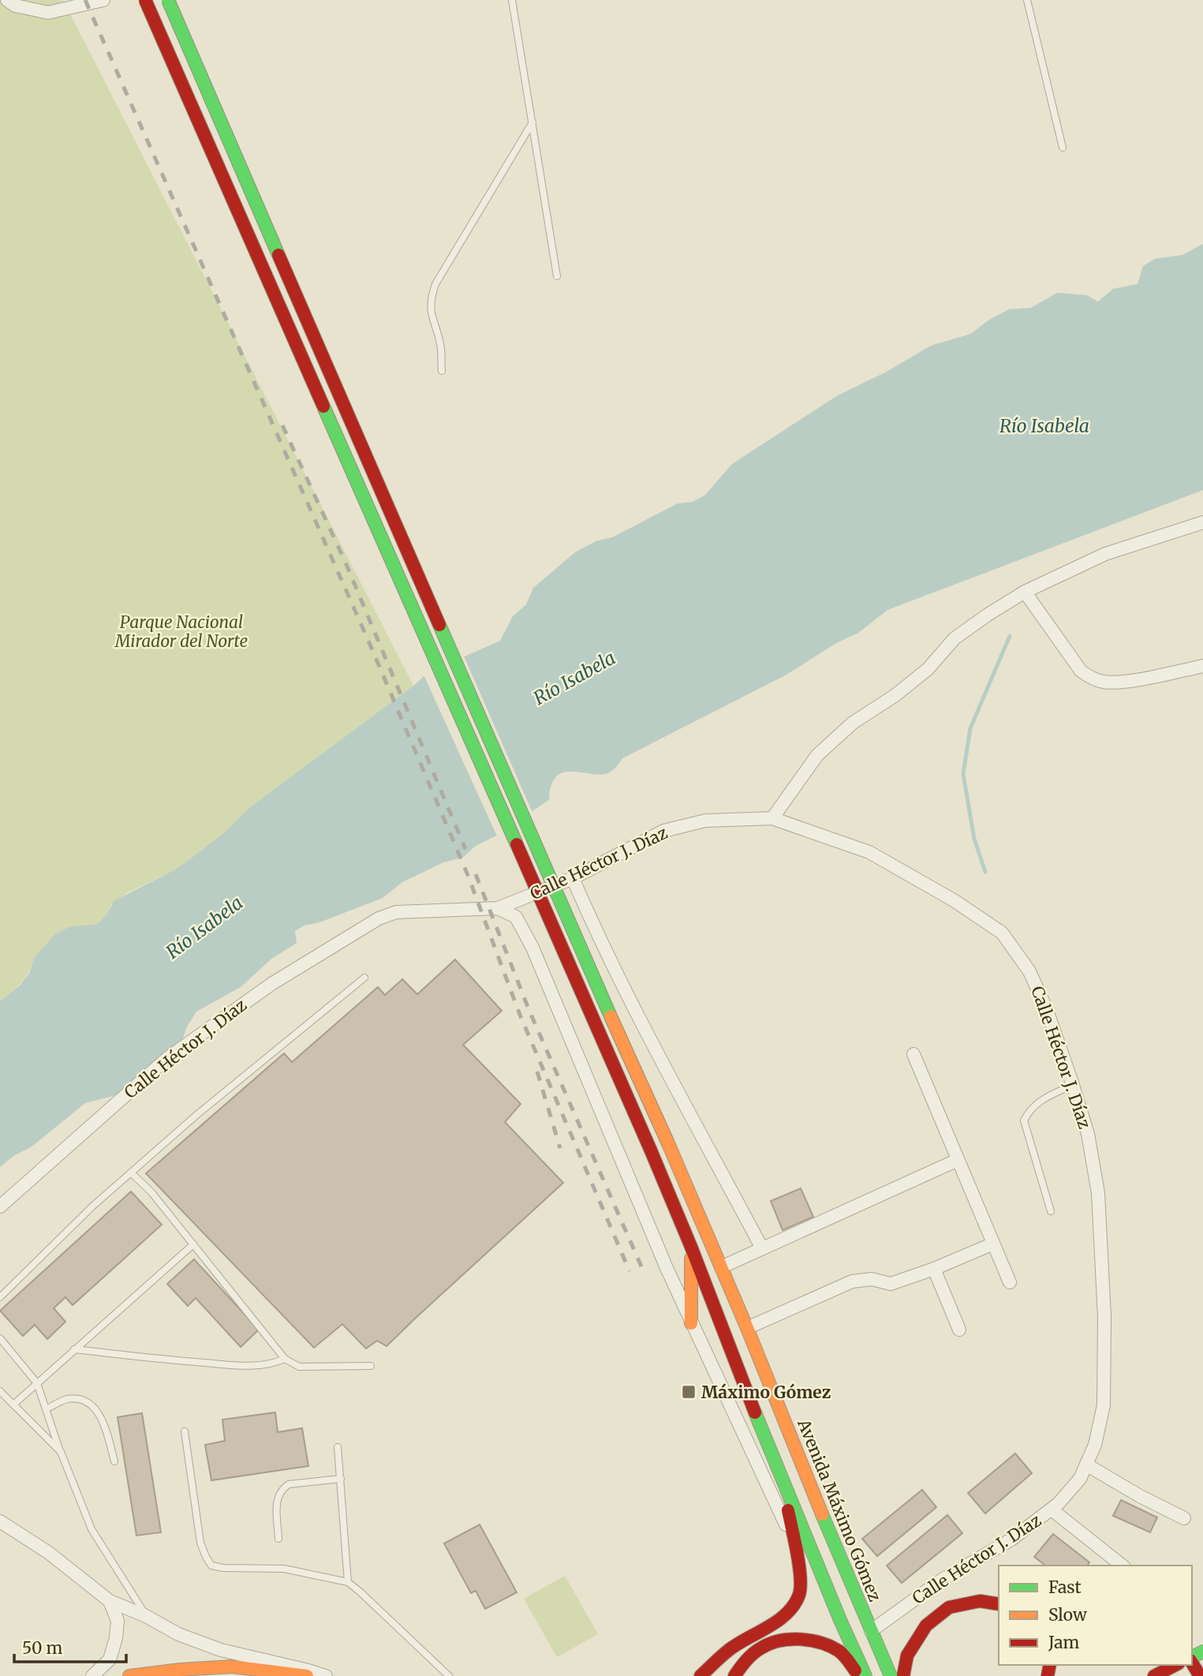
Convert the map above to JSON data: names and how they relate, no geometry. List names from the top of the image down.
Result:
{
  "streets": {
    "main road": ["Avenida Máximo Gómez"],
    "street": ["Calle Héctor J. Díaz"]
  },
  "crossings": [
    ["Calle Héctor J. Díaz", "Avenida Máximo Gómez"]
  ],
  "water": ["Río Isabela"],
  "parks": ["Parque Nacional Mirador del Norte"],
  "places": {
    "transit": ["Máximo Gómez"]
  },
  "legend": ["Fast", "Slow", "Jam"],
  "scale_bar": "50 m"
}
